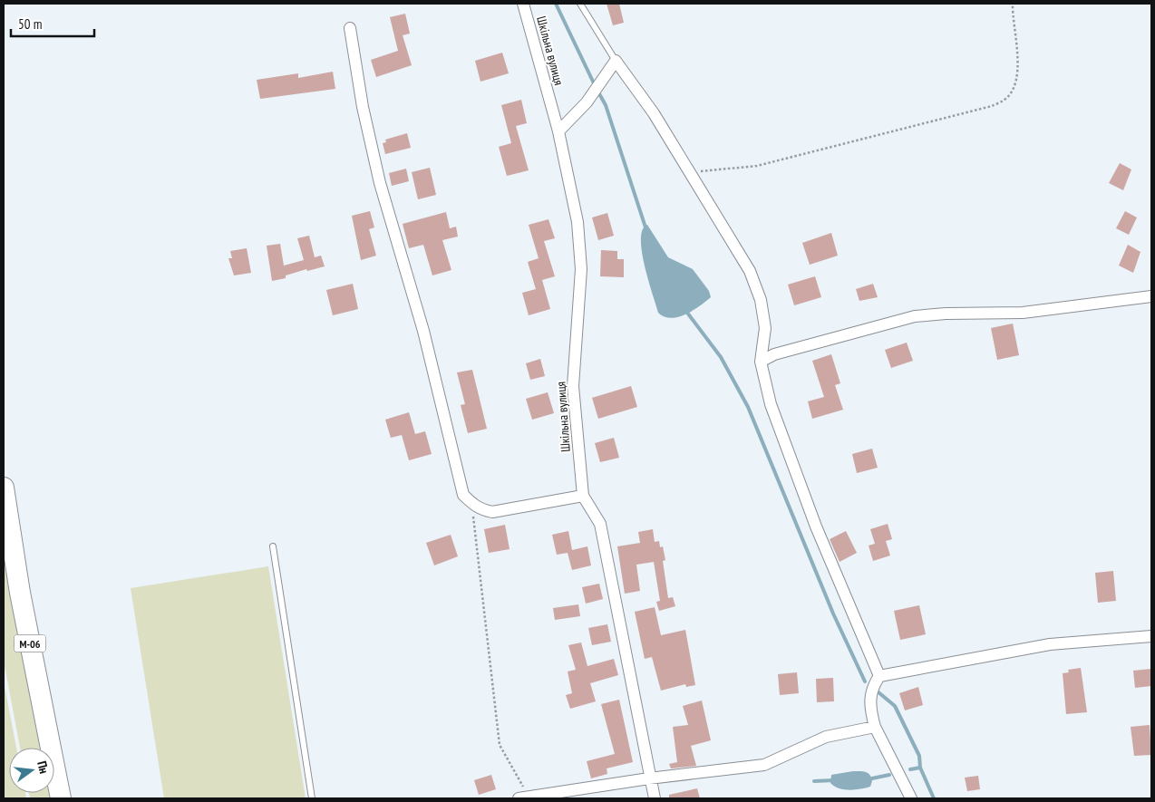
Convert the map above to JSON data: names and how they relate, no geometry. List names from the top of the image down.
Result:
{
  "streets": {
    "highway": ["М-06"],
    "street": ["Шкільна вулиця"]
  },
  "scale_bar": "50 m",
  "north": "right"
}
